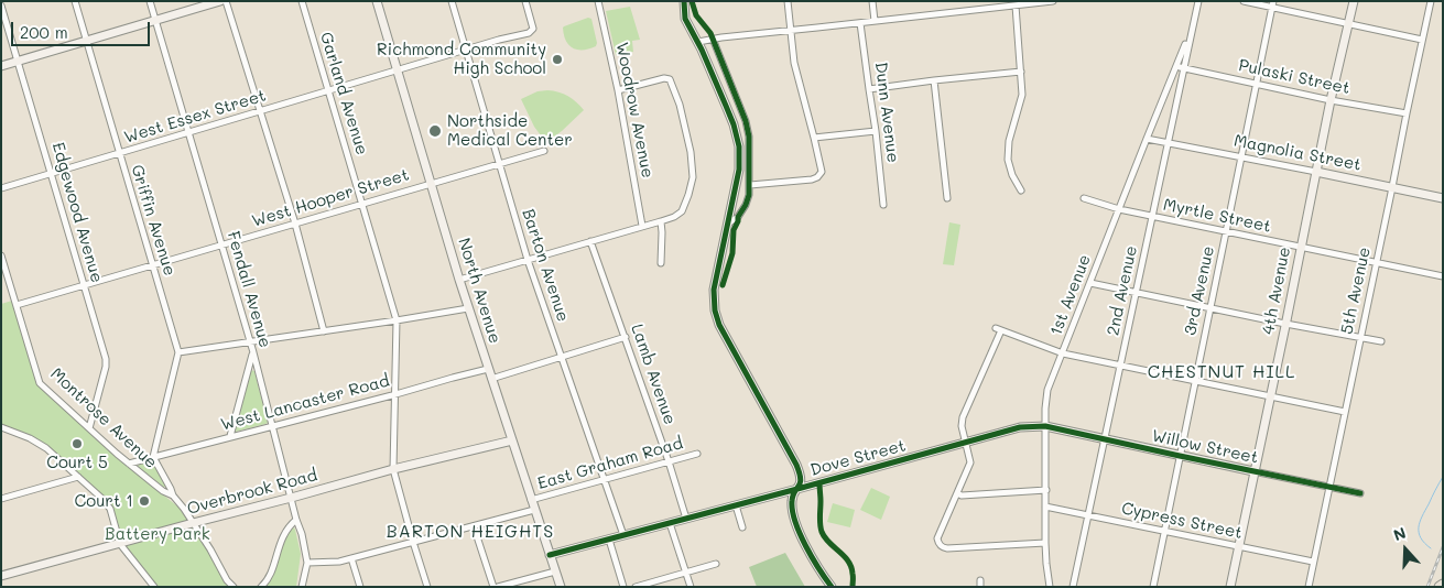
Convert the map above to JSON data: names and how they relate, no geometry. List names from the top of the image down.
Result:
{
  "streets": {
    "street": [
      "Pulaski Street",
      "Garland Avenue",
      "Woodrow Avenue",
      "Dunn Avenue",
      "West Essex Street",
      "Magnolia Street",
      "West Hooper Street",
      "Edgewood Avenue",
      "Myrtle Street",
      "Griffin Avenue",
      "Barton Avenue",
      "Fendall Avenue",
      "North Avenue",
      "2nd Avenue",
      "3rd Avenue",
      "4th Avenue",
      "5th Avenue",
      "1st Avenue",
      "Lamb Avenue",
      "West Lancaster Road",
      "Montrose Avenue",
      "Willow Street",
      "Dove Street",
      "East Graham Road",
      "Overbrook Road",
      "Cypress Street"
    ]
  },
  "crossings": [
    ["Pulaski Street", "2nd Avenue"],
    ["Pulaski Street", "3rd Avenue"],
    ["Pulaski Street", "4th Avenue"],
    ["Pulaski Street", "5th Avenue"],
    ["Pulaski Street", "1st Avenue"],
    ["Garland Avenue", "West Essex Street"],
    ["Garland Avenue", "West Hooper Street"],
    ["Garland Avenue", "West Lancaster Road"],
    ["Garland Avenue", "Overbrook Road"],
    ["West Essex Street", "Edgewood Avenue"],
    ["West Essex Street", "Griffin Avenue"],
    ["West Essex Street", "Barton Avenue"],
    ["West Essex Street", "Fendall Avenue"],
    ["West Essex Street", "North Avenue"],
    ["Magnolia Street", "2nd Avenue"],
    ["Magnolia Street", "3rd Avenue"],
    ["Magnolia Street", "4th Avenue"],
    ["Magnolia Street", "5th Avenue"],
    ["Magnolia Street", "1st Avenue"],
    ["West Hooper Street", "Edgewood Avenue"],
    ["West Hooper Street", "Griffin Avenue"],
    ["West Hooper Street", "Barton Avenue"],
    ["West Hooper Street", "Fendall Avenue"],
    ["West Hooper Street", "North Avenue"],
    ["West Hooper Street", "Montrose Avenue"],
    ["Edgewood Avenue", "Montrose Avenue"],
    ["Myrtle Street", "2nd Avenue"],
    ["Myrtle Street", "3rd Avenue"],
    ["Myrtle Street", "4th Avenue"],
    ["Myrtle Street", "5th Avenue"],
    ["Myrtle Street", "1st Avenue"],
    ["Barton Avenue", "Dove Street"],
    ["Barton Avenue", "East Graham Road"],
    ["Fendall Avenue", "West Lancaster Road"],
    ["Fendall Avenue", "Overbrook Road"],
    ["North Avenue", "West Lancaster Road"],
    ["North Avenue", "Dove Street"],
    ["North Avenue", "East Graham Road"],
    ["North Avenue", "Overbrook Road"],
    ["2nd Avenue", "1st Avenue"],
    ["2nd Avenue", "Willow Street"],
    ["2nd Avenue", "Cypress Street"],
    ["3rd Avenue", "Willow Street"],
    ["3rd Avenue", "Cypress Street"],
    ["4th Avenue", "Willow Street"],
    ["4th Avenue", "Cypress Street"],
    ["5th Avenue", "Willow Street"],
    ["5th Avenue", "Cypress Street"],
    ["1st Avenue", "Willow Street"],
    ["1st Avenue", "Dove Street"],
    ["1st Avenue", "Cypress Street"],
    ["Lamb Avenue", "Dove Street"],
    ["Lamb Avenue", "East Graham Road"],
    ["West Lancaster Road", "Montrose Avenue"],
    ["Willow Street", "Dove Street"]
  ],
  "districts": ["CHESTNUT HILL", "BARTON HEIGHTS"],
  "parks": ["Battery Park"],
  "places": [
    "Richmond Community High School",
    "Northside Medical Center",
    "Court 5",
    "Court 1"
  ],
  "scale_bar": "200 m",
  "north": "top"
}
